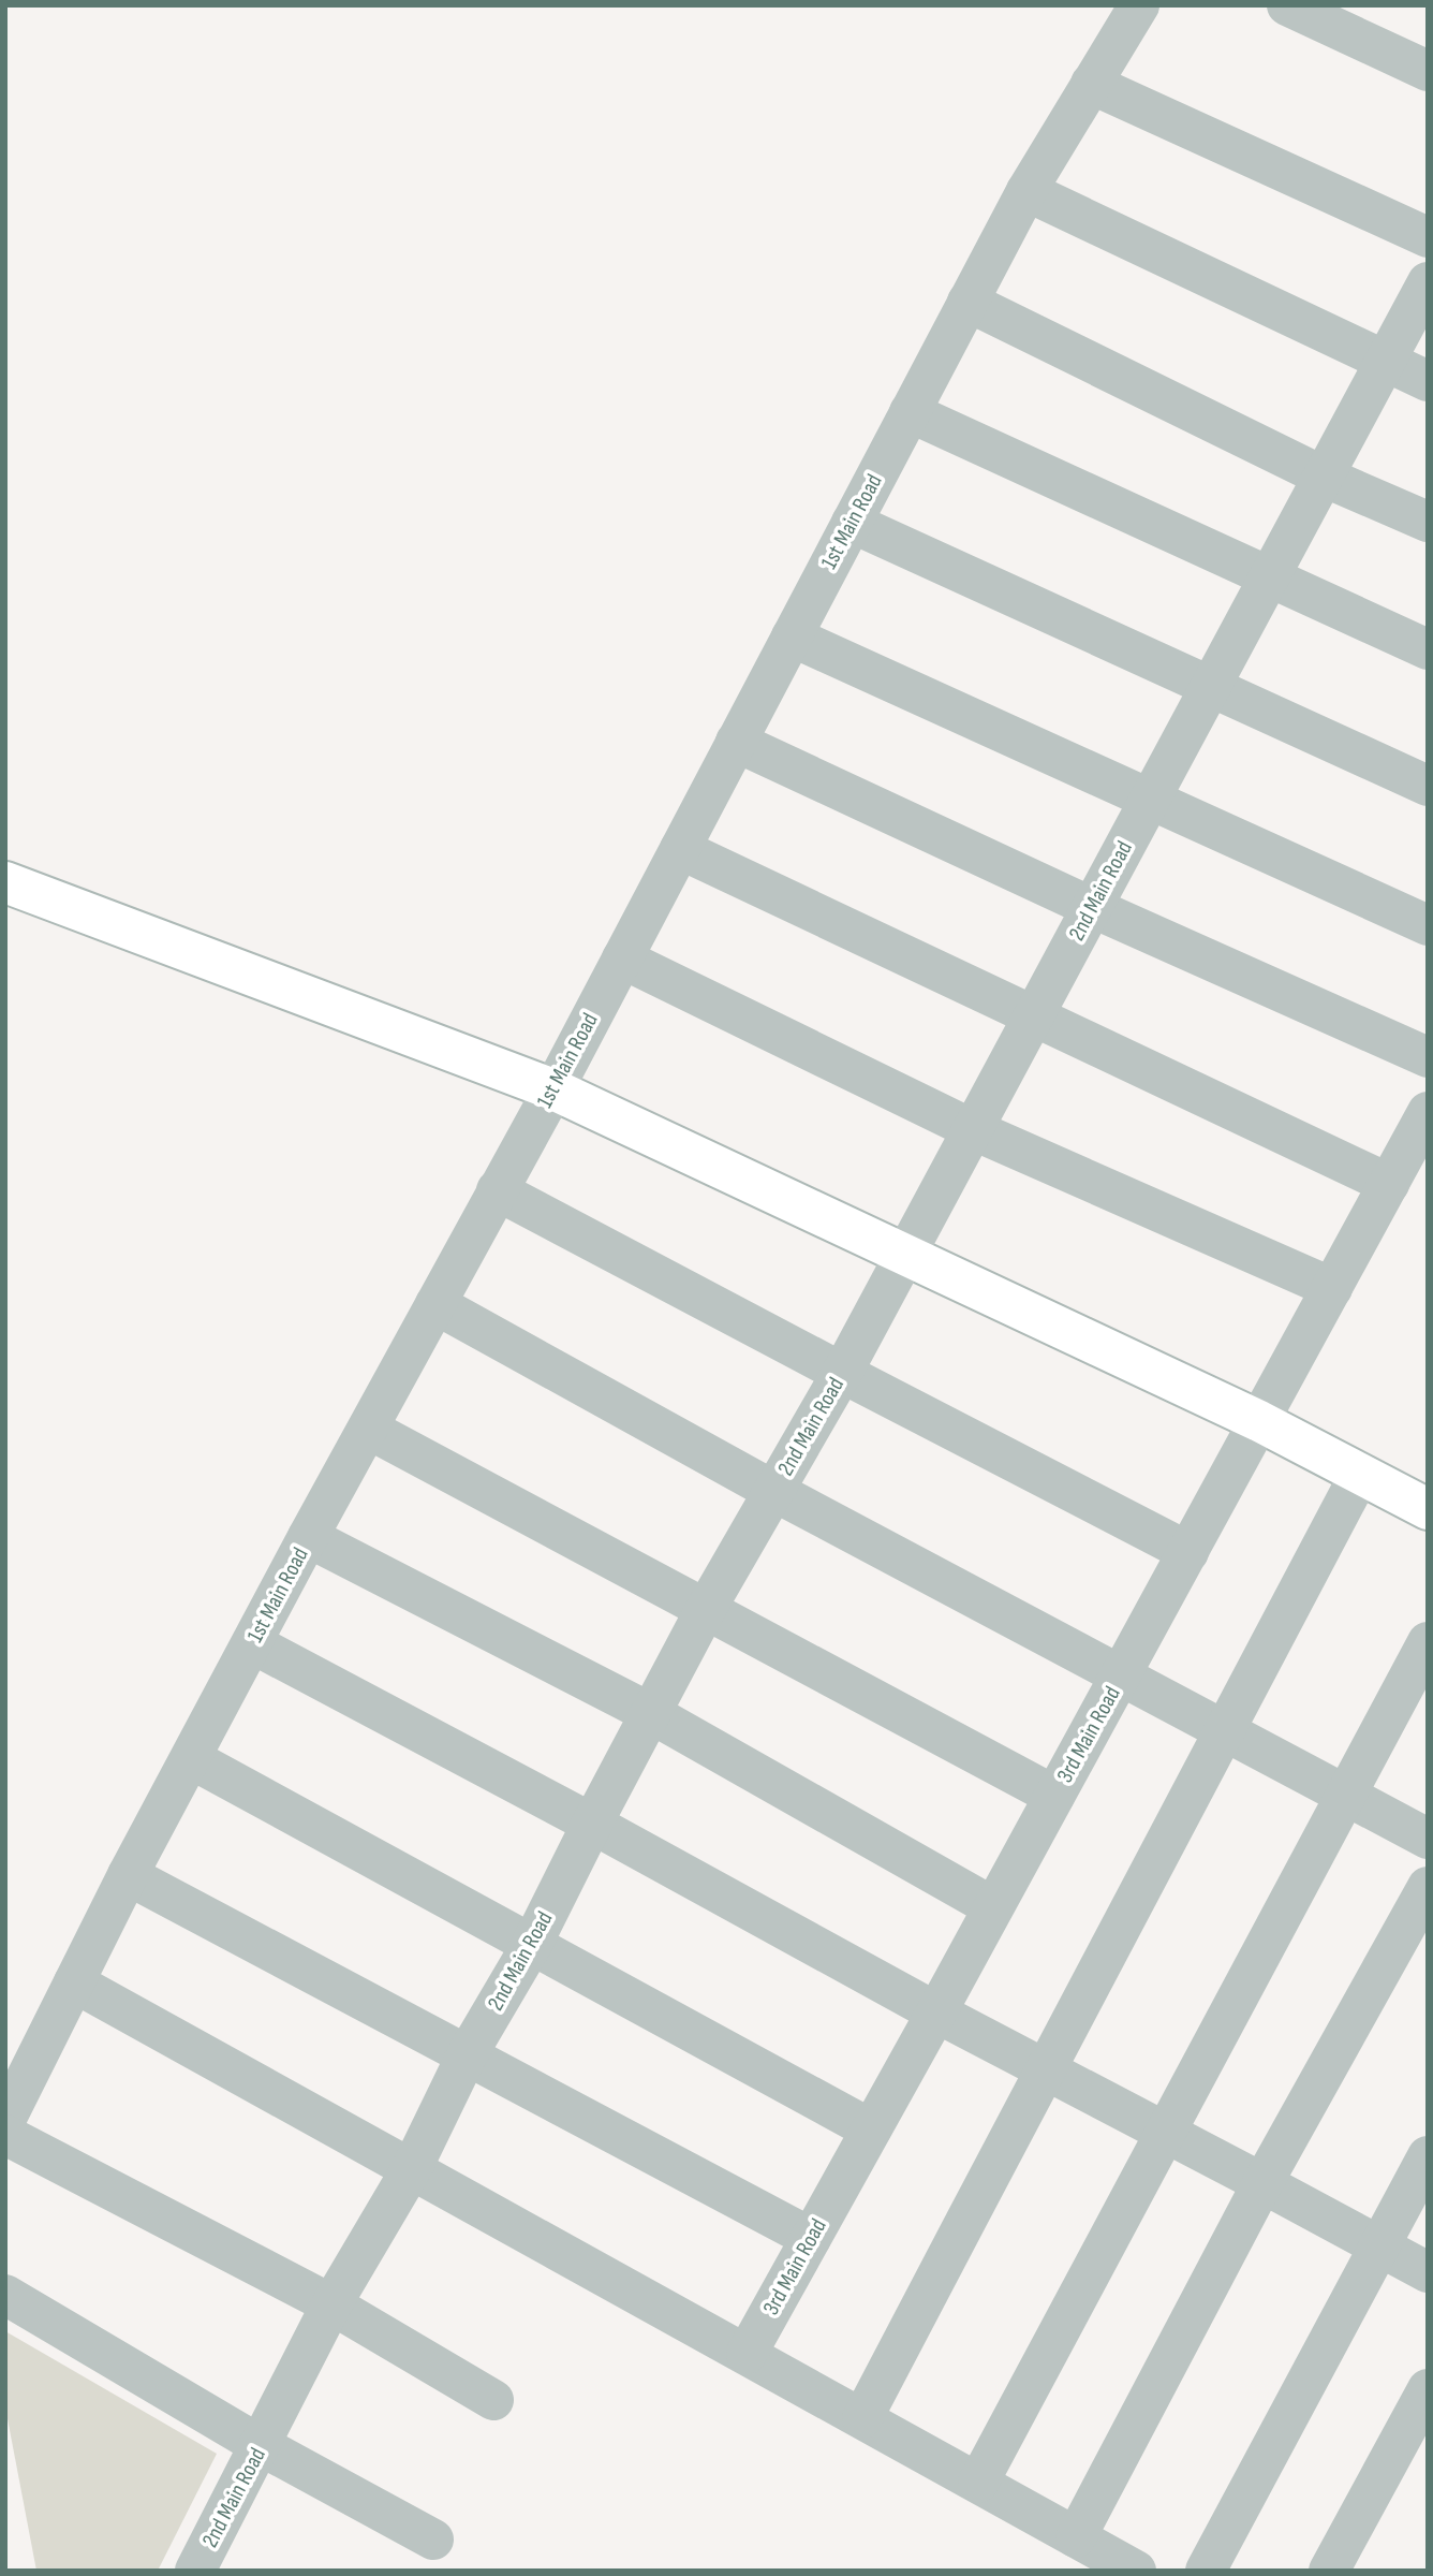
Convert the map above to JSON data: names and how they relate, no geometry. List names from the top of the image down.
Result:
{
  "streets": {
    "street": ["1st Main Road", "2nd Main Road", "3rd Main Road"]
  }
}
